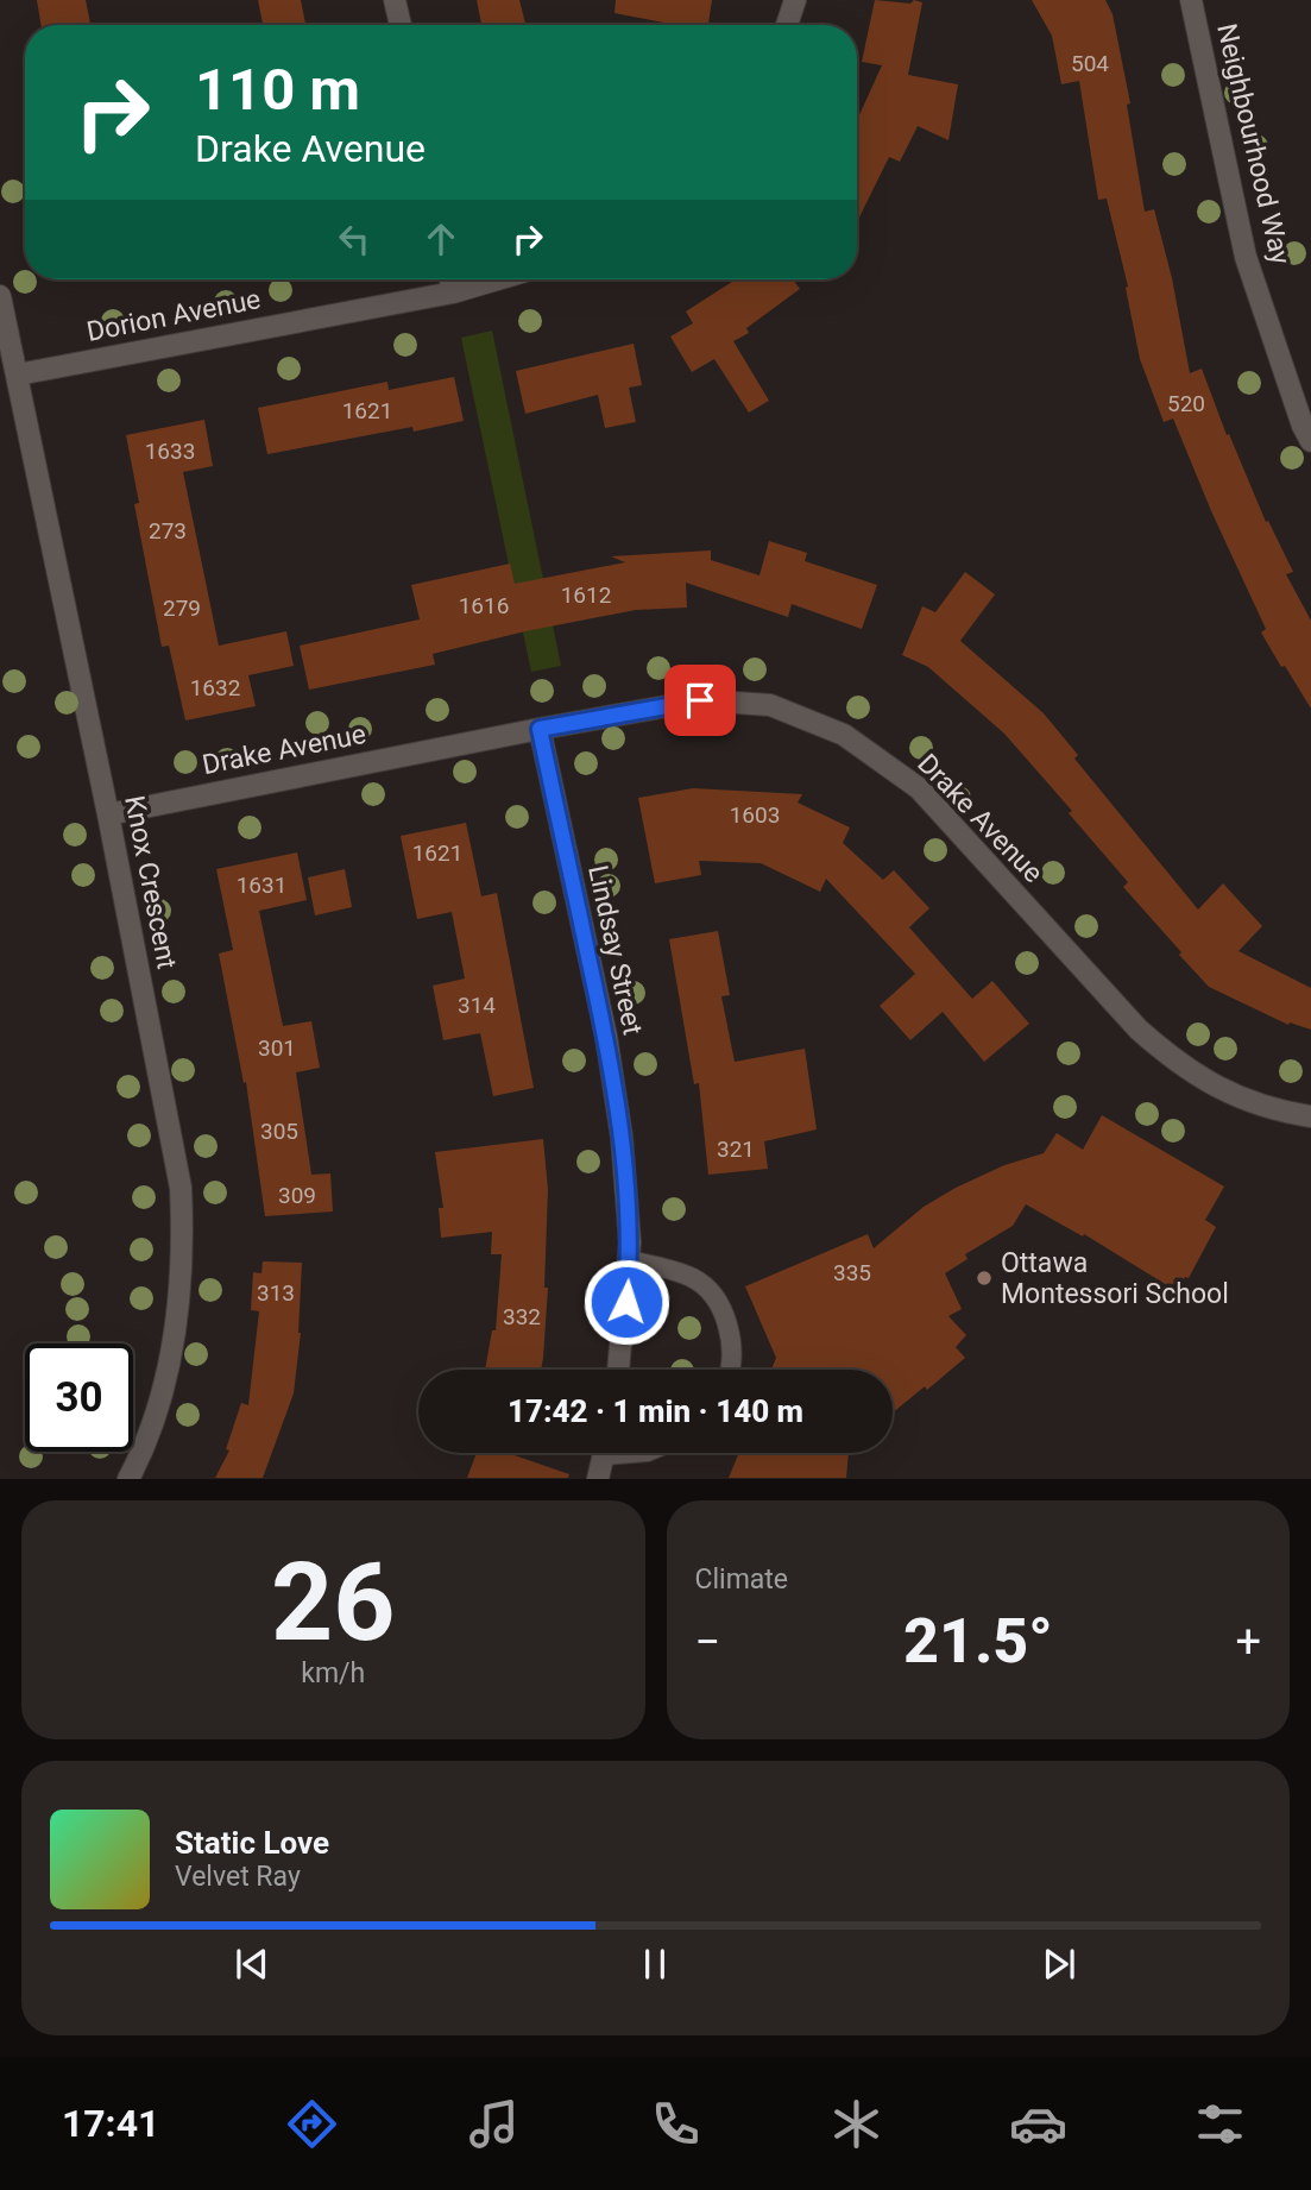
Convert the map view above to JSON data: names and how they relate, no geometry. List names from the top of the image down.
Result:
{
  "streets": {
    "street": [
      "Neighbourhood Way",
      "Dorion Avenue",
      "Drake Avenue",
      "Knox Crescent",
      "Lindsay Street"
    ]
  },
  "crossings": [
    ["Dorion Avenue", "Knox Crescent"],
    ["Drake Avenue", "Knox Crescent"],
    ["Drake Avenue", "Lindsay Street"]
  ],
  "places": ["Ottawa Montessori School"],
  "house_numbers": [
    "504",
    "520",
    "1621",
    "1633",
    "273",
    "1612",
    "1616",
    "279",
    "1632",
    "1603",
    "1621",
    "1631",
    "314",
    "301",
    "305",
    "321",
    "309",
    "335",
    "313",
    "332"
  ],
  "page": {
    "turn": ["110 m", "Drake Avenue"],
    "limit": "30",
    "trip": "17:42 · 1 min · 140 m",
    "tile": [
      ["26", "km/h"],
      "Climate"
    ],
    "heat": ["−", "21.5°", "+"],
    "song": ["Static Love", "Velvet Ray"],
    "tabs": "17:41"
  }
}
